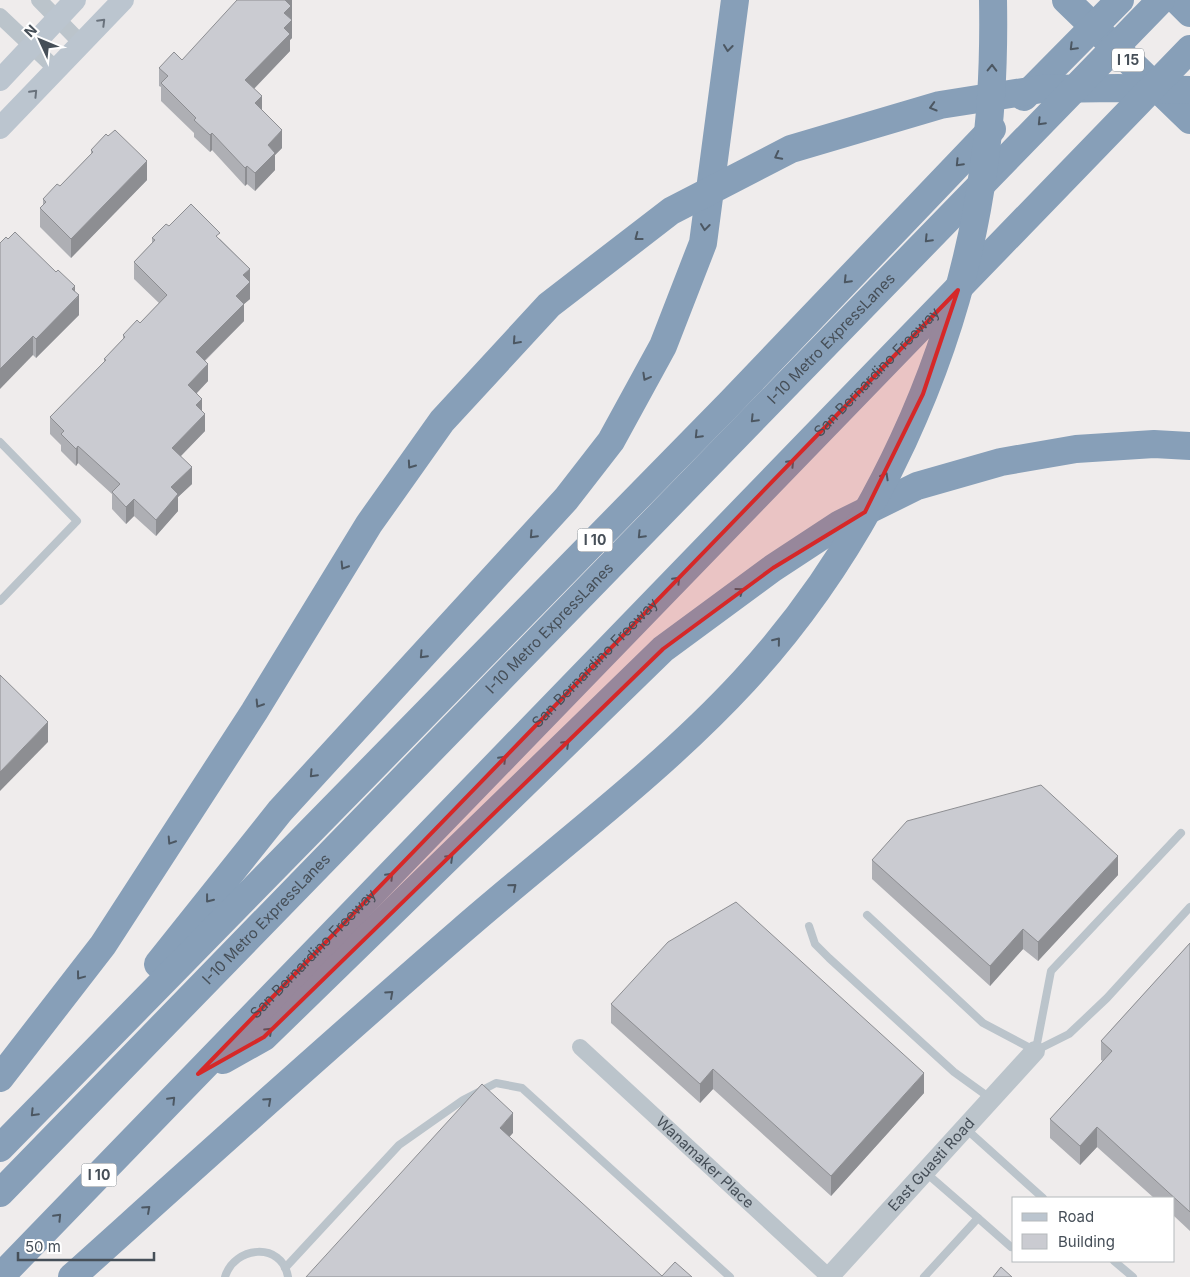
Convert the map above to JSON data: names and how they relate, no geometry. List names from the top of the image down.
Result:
{
  "streets": {
    "highway": [
      "I 15",
      "I-10 Metro ExpressLanes",
      "San Bernardino Freeway",
      "I 10"
    ],
    "street": ["Wanamaker Place", "East Guasti Road"]
  },
  "crossings": [
    ["Wanamaker Place", "East Guasti Road"]
  ],
  "legend": ["Road", "Building"],
  "scale_bar": "50 m",
  "north": "top left"
}
